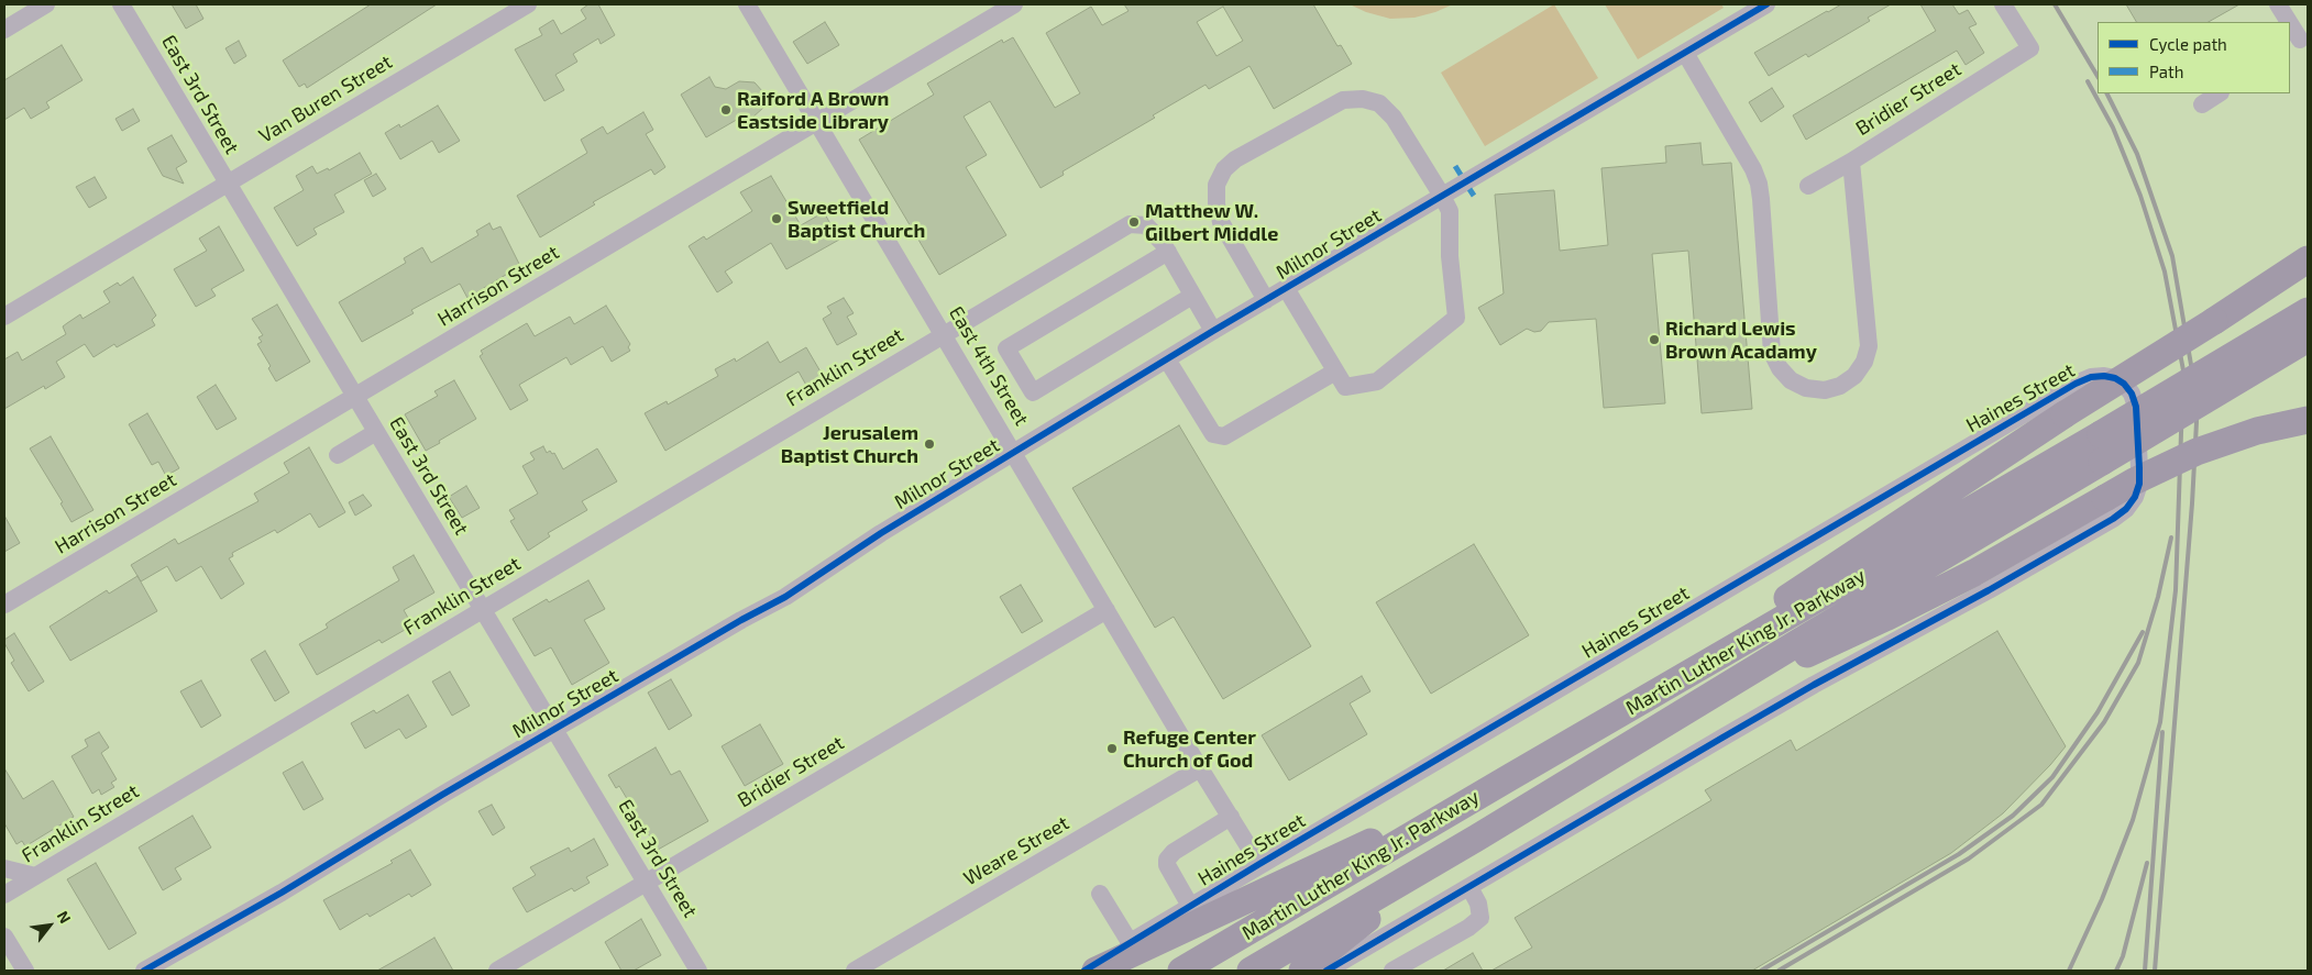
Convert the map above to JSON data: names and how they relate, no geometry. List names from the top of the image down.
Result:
{
  "streets": {
    "highway": ["Martin Luther King Jr. Parkway"],
    "street": [
      "East 3rd Street",
      "Van Buren Street",
      "Bridier Street",
      "Milnor Street",
      "Harrison Street",
      "East 4th Street",
      "Franklin Street",
      "Haines Street",
      "Weare Street"
    ]
  },
  "crossings": [
    ["East 3rd Street", "Van Buren Street"],
    ["East 3rd Street", "Bridier Street"],
    ["East 3rd Street", "Milnor Street"],
    ["East 3rd Street", "Harrison Street"],
    ["East 3rd Street", "Franklin Street"],
    ["Bridier Street", "East 4th Street"],
    ["Milnor Street", "East 4th Street"],
    ["Milnor Street", "Franklin Street"],
    ["Harrison Street", "East 4th Street"],
    ["East 4th Street", "Franklin Street"],
    ["East 4th Street", "Haines Street"],
    ["East 4th Street", "Weare Street"]
  ],
  "places": [
    "Raiford A Brown Eastside Library",
    "Sweetfield Baptist Church",
    "Matthew W. Gilbert Middle",
    "Richard Lewis Brown Acadamy",
    "Jerusalem Baptist Church",
    "Refuge Center Church of God"
  ],
  "legend": ["Cycle path", "Path"],
  "north": "top right"
}
